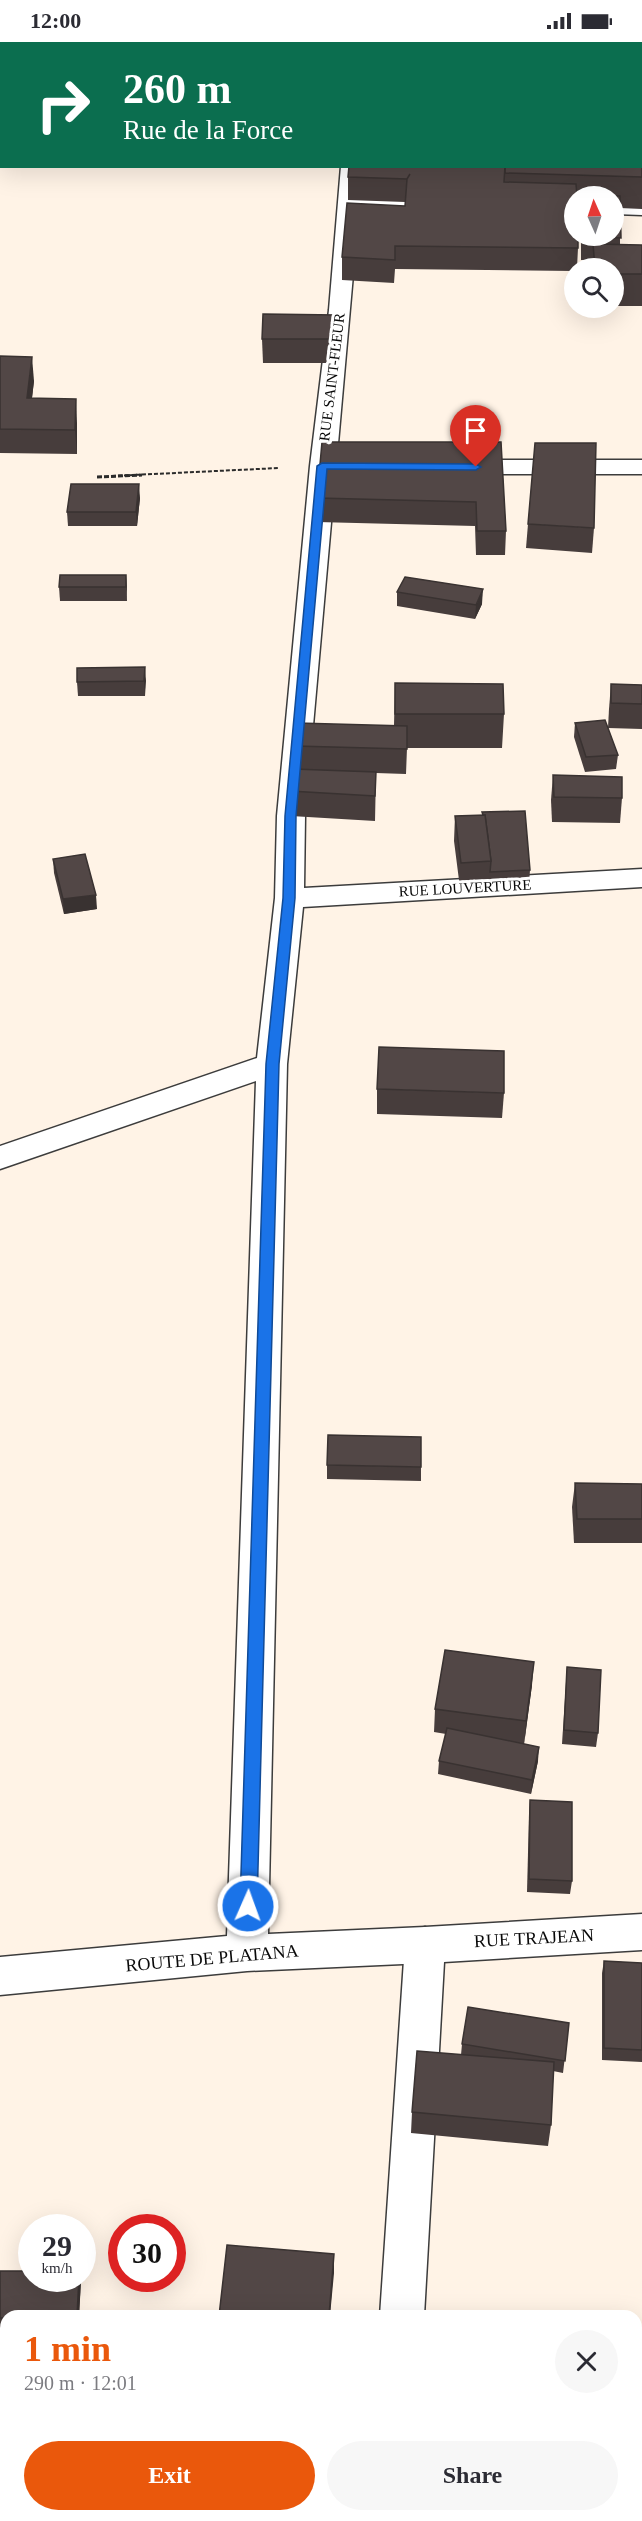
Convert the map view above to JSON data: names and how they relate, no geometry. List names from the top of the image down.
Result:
{
  "streets": {
    "street": [
      "RUE SAINT-FLEUR",
      "RUE LOUVERTURE",
      "RUE TRAJEAN",
      "ROUTE DE PLATANA"
    ]
  },
  "crossings": [
    ["RUE SAINT-FLEUR", "RUE LOUVERTURE"],
    ["RUE SAINT-FLEUR", "ROUTE DE PLATANA"],
    ["RUE TRAJEAN", "ROUTE DE PLATANA"]
  ],
  "north": "top",
  "page": {
    "status": "12:00",
    "turn": ["260 m", "Rue de la Force"],
    "speed": "29 km/h",
    "limit": "30",
    "heading": ["1 min", "290 m · 12:01"],
    "buttons": ["Exit", "Share"]
  }
}
